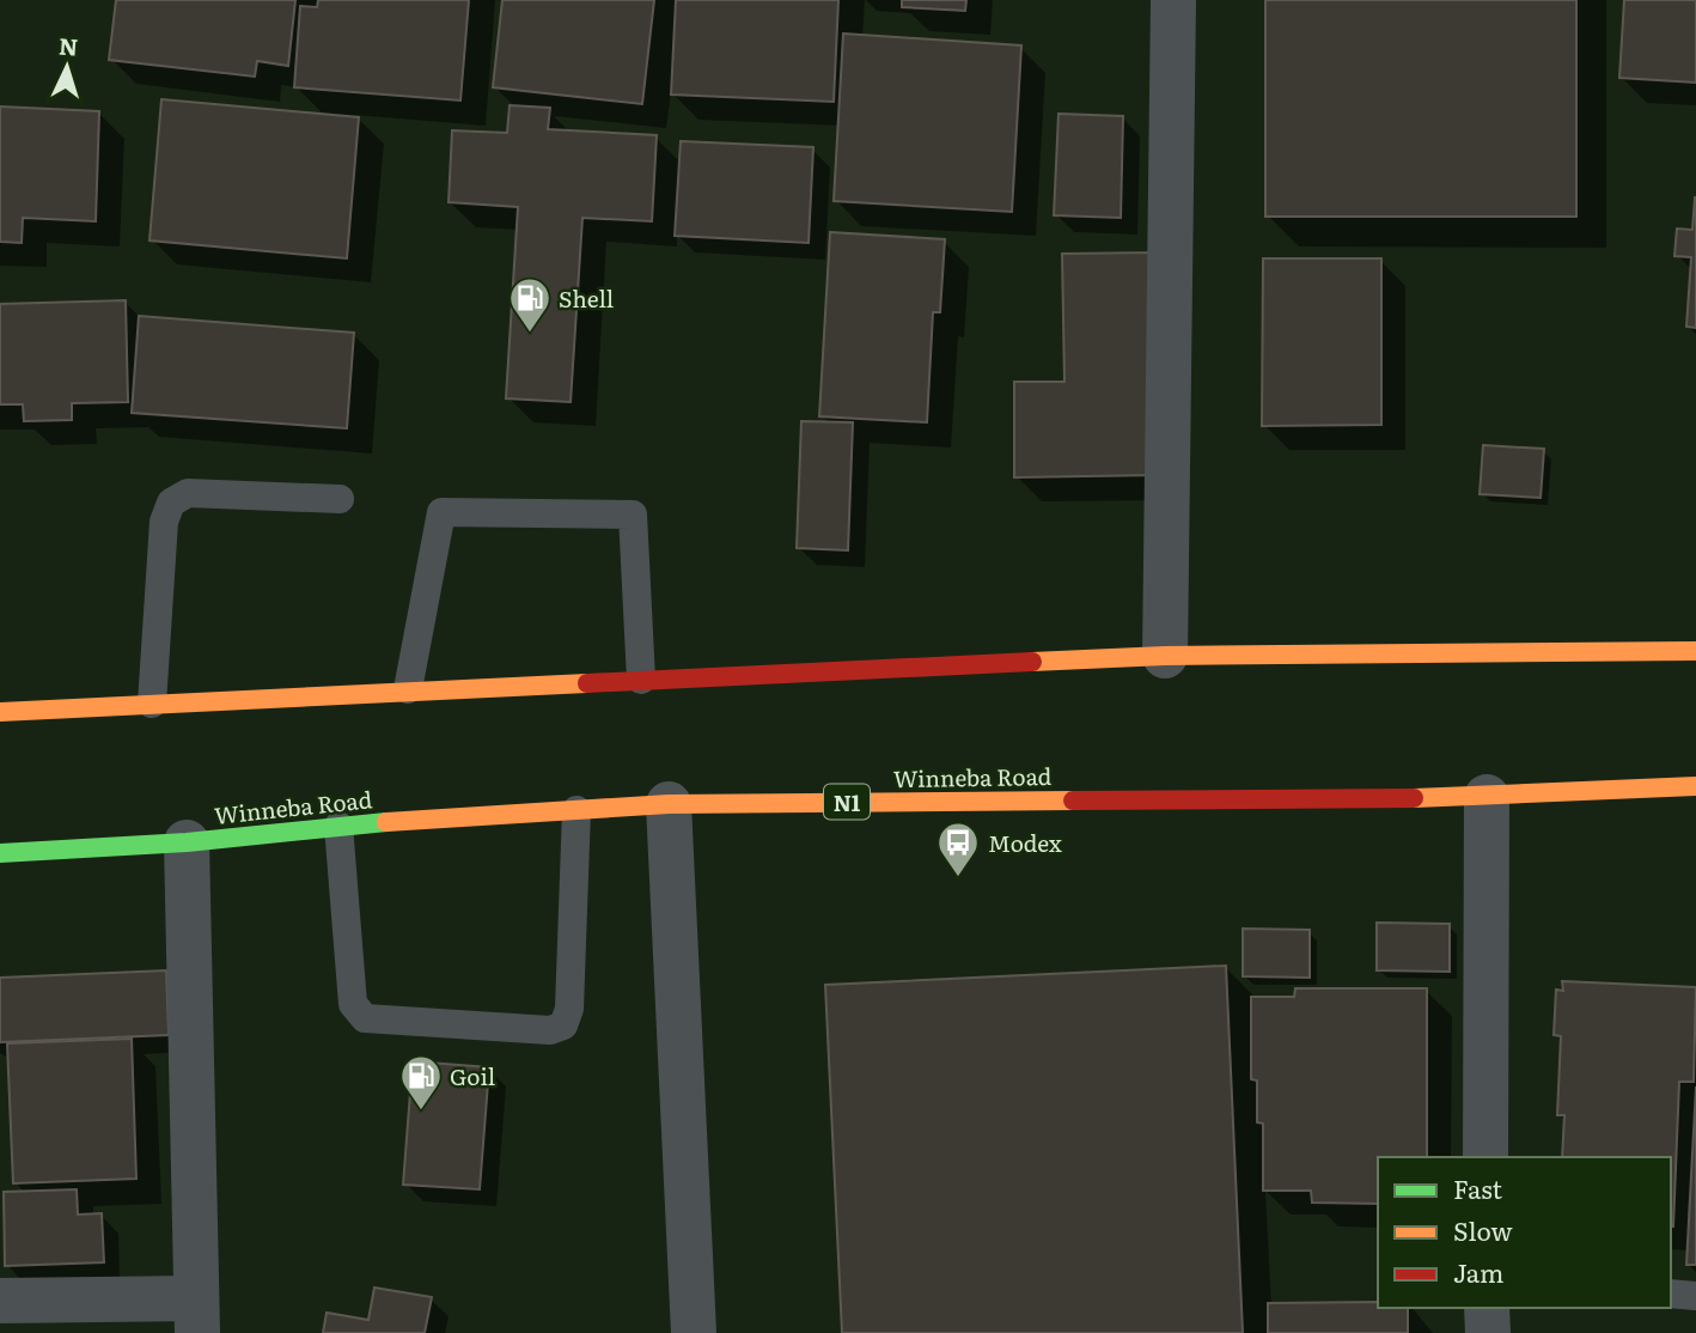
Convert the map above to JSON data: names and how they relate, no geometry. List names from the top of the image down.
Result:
{
  "streets": {
    "highway": ["Winneba Road", "N1"]
  },
  "places": {
    "fuel station": ["Shell", "Goil"],
    "bus stop": ["Modex"]
  },
  "legend": ["Fast", "Slow", "Jam"],
  "north": "top"
}
